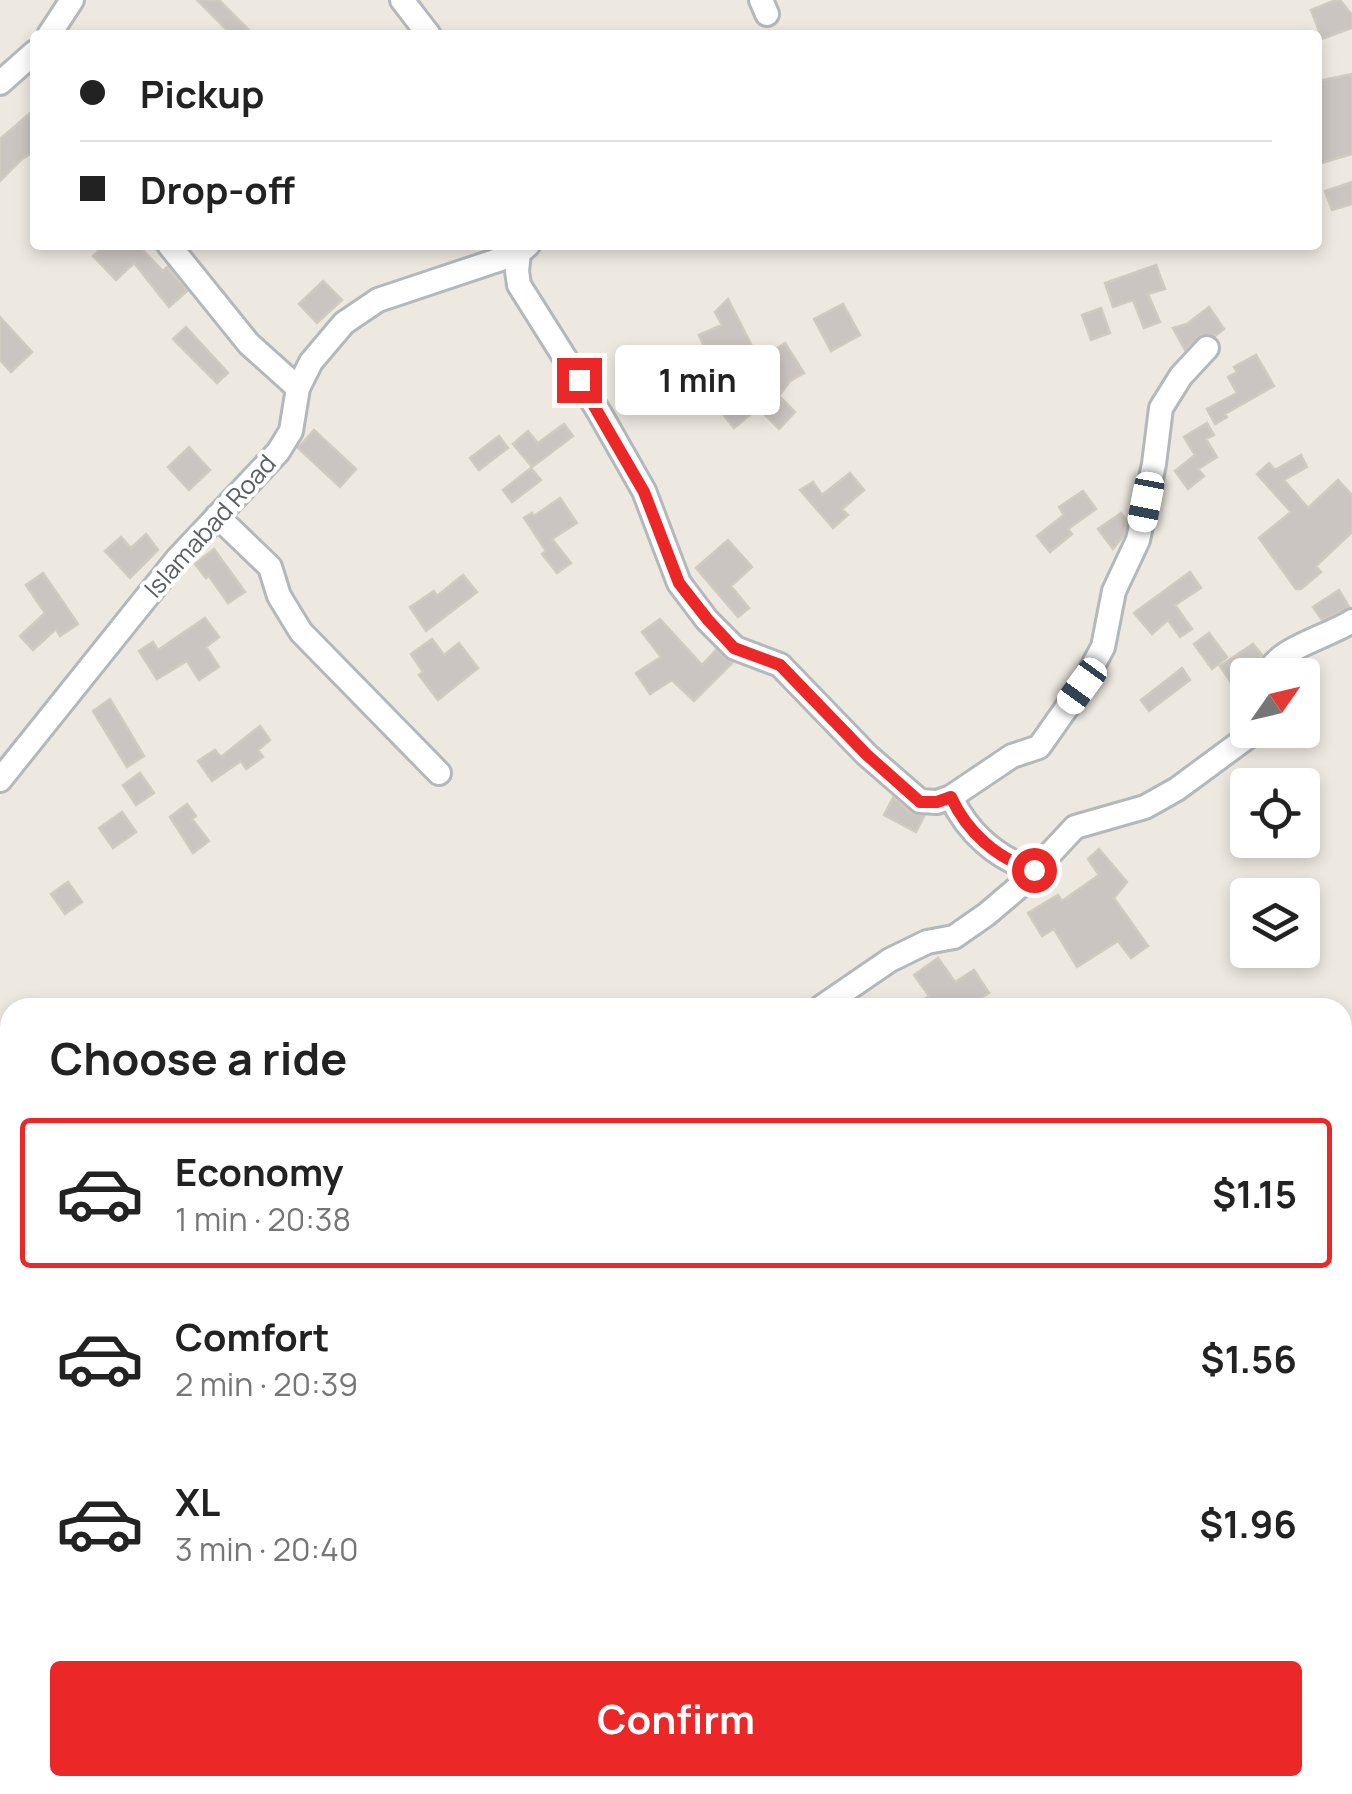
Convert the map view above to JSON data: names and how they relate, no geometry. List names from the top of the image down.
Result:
{
  "streets": {
    "street": ["Islamabad Road"]
  },
  "north": "top right",
  "page": {
    "banner": ["Pickup", "Drop-off"],
    "bubble": "1 min",
    "heading": "Choose a ride",
    "list": [
      {
        "name": "Economy",
        "note": "1 min · 20:38",
        "value": "$1.15"
      },
      {
        "name": "Comfort",
        "note": "2 min · 20:39",
        "value": "$1.56"
      },
      {
        "name": "XL",
        "note": "3 min · 20:40",
        "value": "$1.96"
      }
    ],
    "buttons": "Confirm"
  }
}
